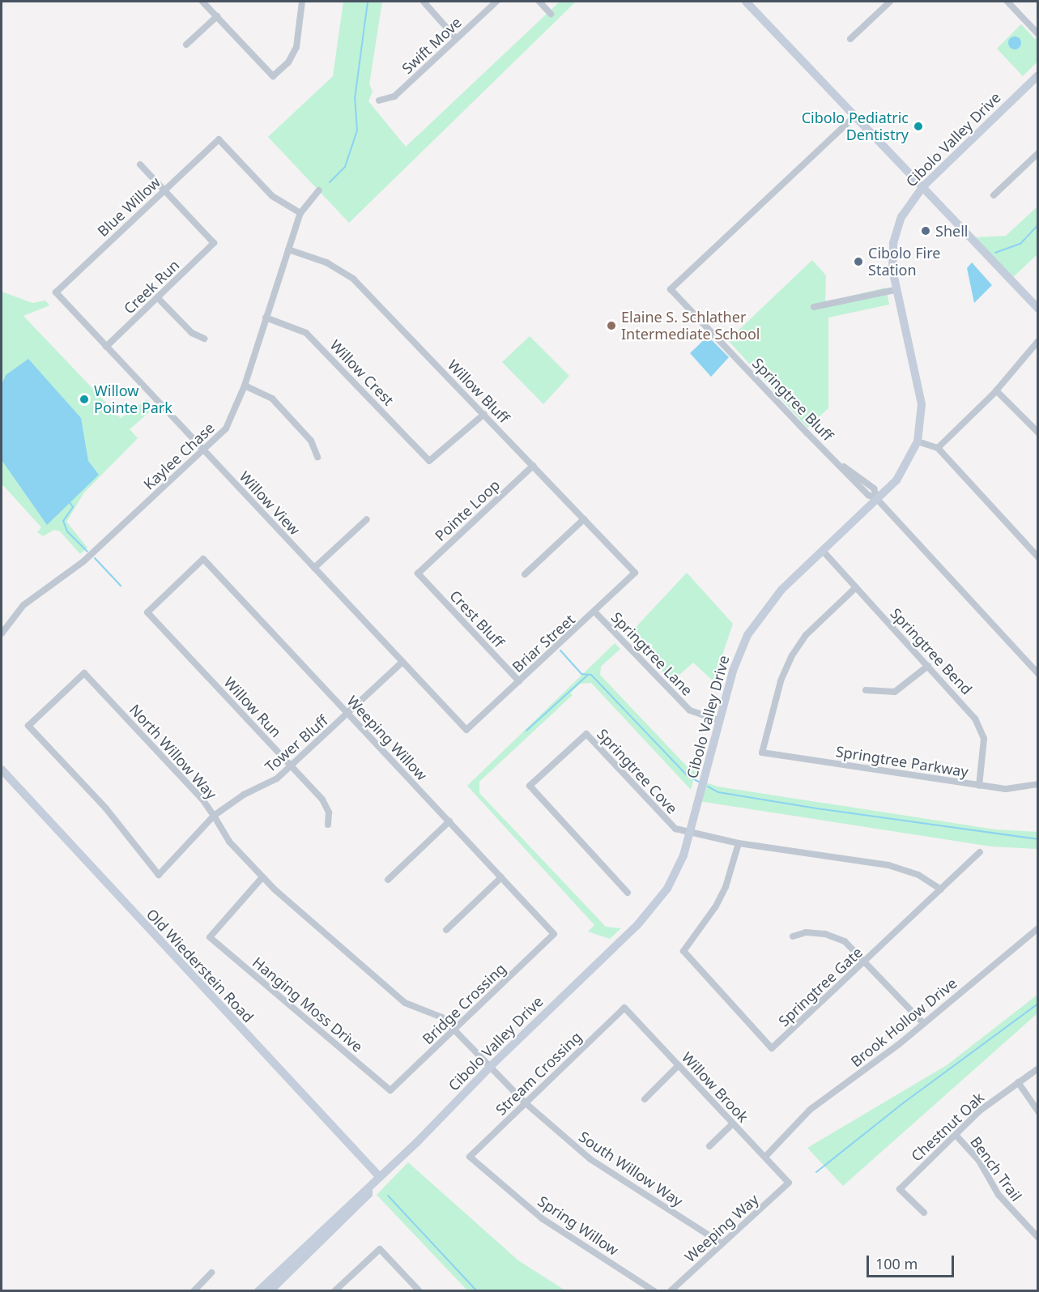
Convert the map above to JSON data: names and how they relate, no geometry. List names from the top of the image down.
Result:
{
  "streets": {
    "main road": ["Cibolo Valley Drive", "Old Wiederstein Road"],
    "street": [
      "Swift Move",
      "Blue Willow",
      "Creek Run",
      "Willow Crest",
      "Willow Bluff",
      "Springtree Bluff",
      "Kaylee Chase",
      "Willow View",
      "Pointe Loop",
      "Crest Bluff",
      "Briar Street",
      "Springtree Bend",
      "Springtree Lane",
      "Willow Run",
      "Weeping Willow",
      "Tower Bluff",
      "North Willow Way",
      "Springtree Parkway",
      "Springtree Cove",
      "Springtree Gate",
      "Bridge Crossing",
      "Hanging Moss Drive",
      "Brook Hollow Drive",
      "Stream Crossing",
      "Willow Brook",
      "Chestnut Oak",
      "South Willow Way",
      "Bench Trail",
      "Spring Willow",
      "Weeping Way"
    ]
  },
  "crossings": [
    ["Cibolo Valley Drive", "Springtree Bluff"],
    ["Cibolo Valley Drive", "Springtree Bend"],
    ["Cibolo Valley Drive", "Springtree Lane"],
    ["Cibolo Valley Drive", "North Willow Way"],
    ["Cibolo Valley Drive", "Springtree Cove"],
    ["Cibolo Valley Drive", "Old Wiederstein Road"],
    ["Cibolo Valley Drive", "South Willow Way"],
    ["Blue Willow", "Creek Run"],
    ["Blue Willow", "Kaylee Chase"],
    ["Blue Willow", "Willow View"],
    ["Creek Run", "Willow View"],
    ["Willow Crest", "Willow Bluff"],
    ["Willow Crest", "Kaylee Chase"],
    ["Willow Bluff", "Kaylee Chase"],
    ["Willow Bluff", "Pointe Loop"],
    ["Willow Bluff", "Briar Street"],
    ["Kaylee Chase", "Willow View"],
    ["Willow View", "Briar Street"],
    ["Willow View", "Tower Bluff"],
    ["Pointe Loop", "Crest Bluff"],
    ["Crest Bluff", "Briar Street"],
    ["Briar Street", "Springtree Lane"],
    ["Springtree Bend", "Springtree Parkway"],
    ["Willow Run", "Weeping Willow"],
    ["Willow Run", "Tower Bluff"],
    ["Weeping Willow", "Tower Bluff"],
    ["Weeping Willow", "Bridge Crossing"],
    ["Tower Bluff", "North Willow Way"],
    ["North Willow Way", "Bridge Crossing"],
    ["North Willow Way", "Hanging Moss Drive"],
    ["North Willow Way", "South Willow Way"],
    ["Springtree Cove", "Springtree Gate"],
    ["Bridge Crossing", "Hanging Moss Drive"],
    ["Brook Hollow Drive", "Willow Brook"],
    ["Stream Crossing", "Willow Brook"],
    ["Stream Crossing", "South Willow Way"],
    ["Stream Crossing", "Spring Willow"],
    ["Willow Brook", "Weeping Way"],
    ["Chestnut Oak", "Bench Trail"],
    ["South Willow Way", "Weeping Way"]
  ],
  "places": [
    "Cibolo Pediatric Dentistry",
    "Shell",
    "Cibolo Fire Station",
    "Elaine S. Schlather Intermediate School",
    "Willow Pointe Park"
  ],
  "scale_bar": "100 m"
}
